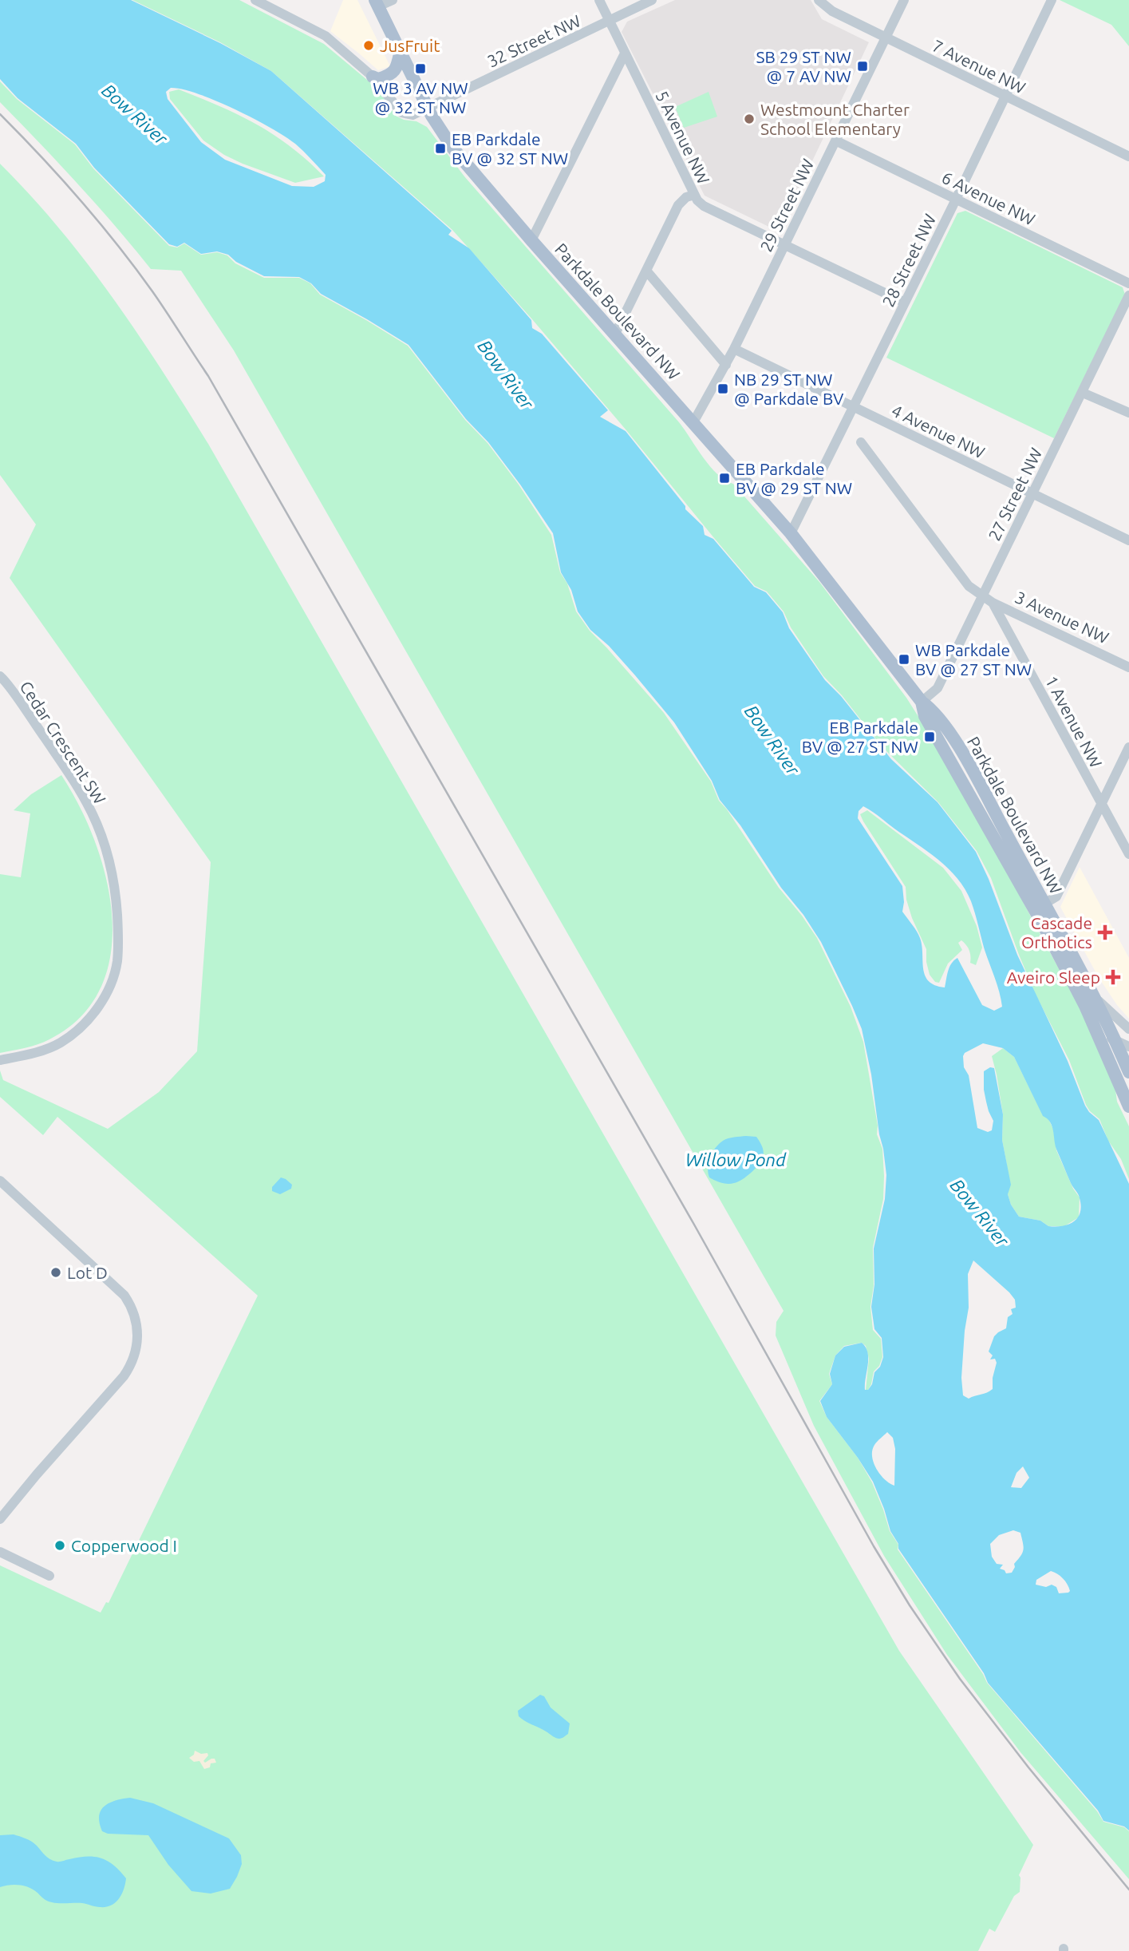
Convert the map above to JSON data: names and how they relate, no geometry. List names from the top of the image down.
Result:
{
  "streets": {
    "main road": ["Parkdale Boulevard NW"],
    "street": [
      "32 Street NW",
      "7 Avenue NW",
      "5 Avenue NW",
      "6 Avenue NW",
      "29 Street NW",
      "28 Street NW",
      "4 Avenue NW",
      "27 Street NW",
      "3 Avenue NW",
      "1 Avenue NW",
      "Cedar Crescent SW"
    ]
  },
  "crossings": [
    ["32 Street NW", "5 Avenue NW"],
    ["32 Street NW", "Parkdale Boulevard NW"],
    ["7 Avenue NW", "29 Street NW"],
    ["7 Avenue NW", "28 Street NW"],
    ["5 Avenue NW", "29 Street NW"],
    ["5 Avenue NW", "28 Street NW"],
    ["6 Avenue NW", "29 Street NW"],
    ["6 Avenue NW", "28 Street NW"],
    ["29 Street NW", "Parkdale Boulevard NW"],
    ["29 Street NW", "4 Avenue NW"],
    ["28 Street NW", "Parkdale Boulevard NW"],
    ["28 Street NW", "4 Avenue NW"],
    ["Parkdale Boulevard NW", "27 Street NW"],
    ["4 Avenue NW", "27 Street NW"],
    ["27 Street NW", "3 Avenue NW"],
    ["3 Avenue NW", "1 Avenue NW"]
  ],
  "water": ["Bow River", "Willow Pond"],
  "places": {
    "other": [
      "JusFruit",
      "Westmount Charter School Elementary",
      "Lot D",
      "Copperwood I"
    ],
    "transit": [
      "SB 29 ST NW @ 7 AV NW",
      "WB 3 AV NW @ 32 ST NW",
      "EB Parkdale BV @ 32 ST NW",
      "NB 29 ST NW @ Parkdale BV",
      "EB Parkdale BV @ 29 ST NW",
      "WB Parkdale BV @ 27 ST NW",
      "EB Parkdale BV @ 27 ST NW"
    ],
    "health": ["Cascade Orthotics", "Aveiro Sleep"]
  }
}
